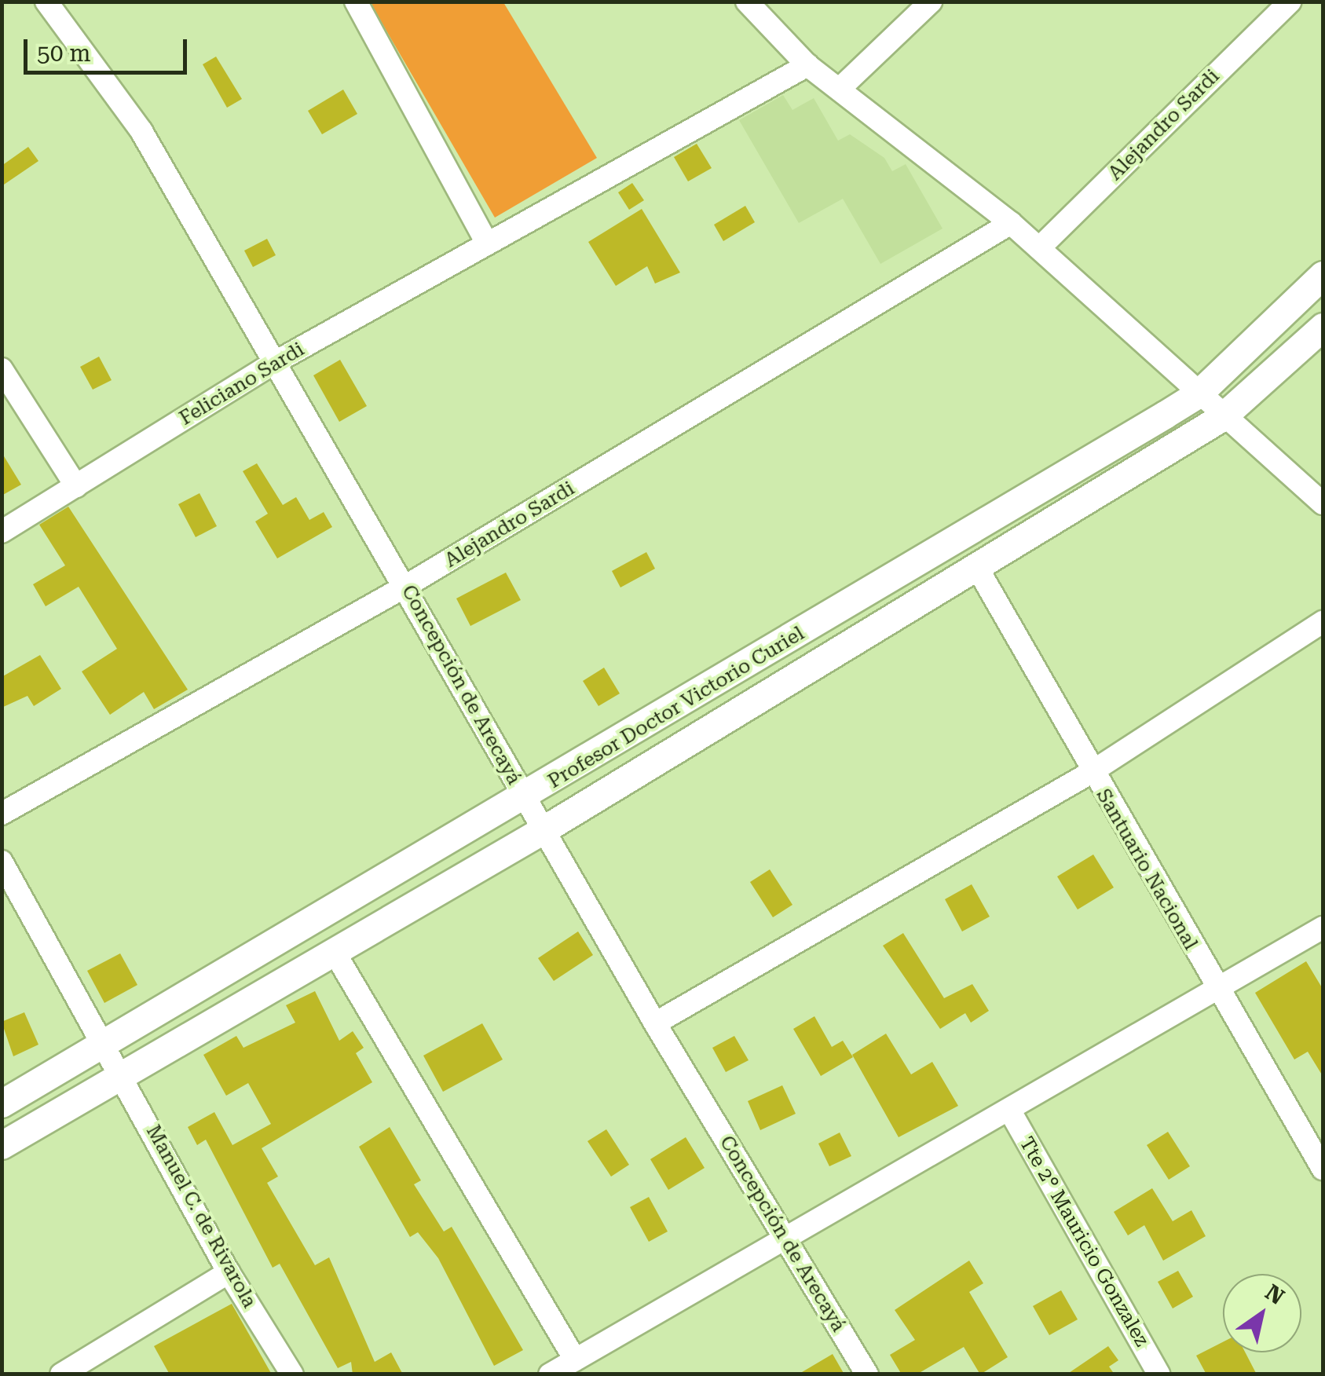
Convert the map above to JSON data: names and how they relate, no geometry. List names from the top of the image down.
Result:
{
  "streets": {
    "main road": ["Profesor Doctor Victorio Curiel"],
    "street": [
      "Alejandro Sardi",
      "Feliciano Sardi",
      "Concepción de Arecayá",
      "Santuario Nacional",
      "Manuel C. de Rivarola",
      "Tte 2° Mauricio Gonzalez"
    ]
  },
  "crossings": [
    ["Alejandro Sardi", "Concepción de Arecayá"],
    ["Feliciano Sardi", "Concepción de Arecayá"],
    ["Concepción de Arecayá", "Profesor Doctor Victorio Curiel"],
    ["Profesor Doctor Victorio Curiel", "Santuario Nacional"],
    ["Profesor Doctor Victorio Curiel", "Manuel C. de Rivarola"]
  ],
  "scale_bar": "50 m",
  "north": "top right"
}
